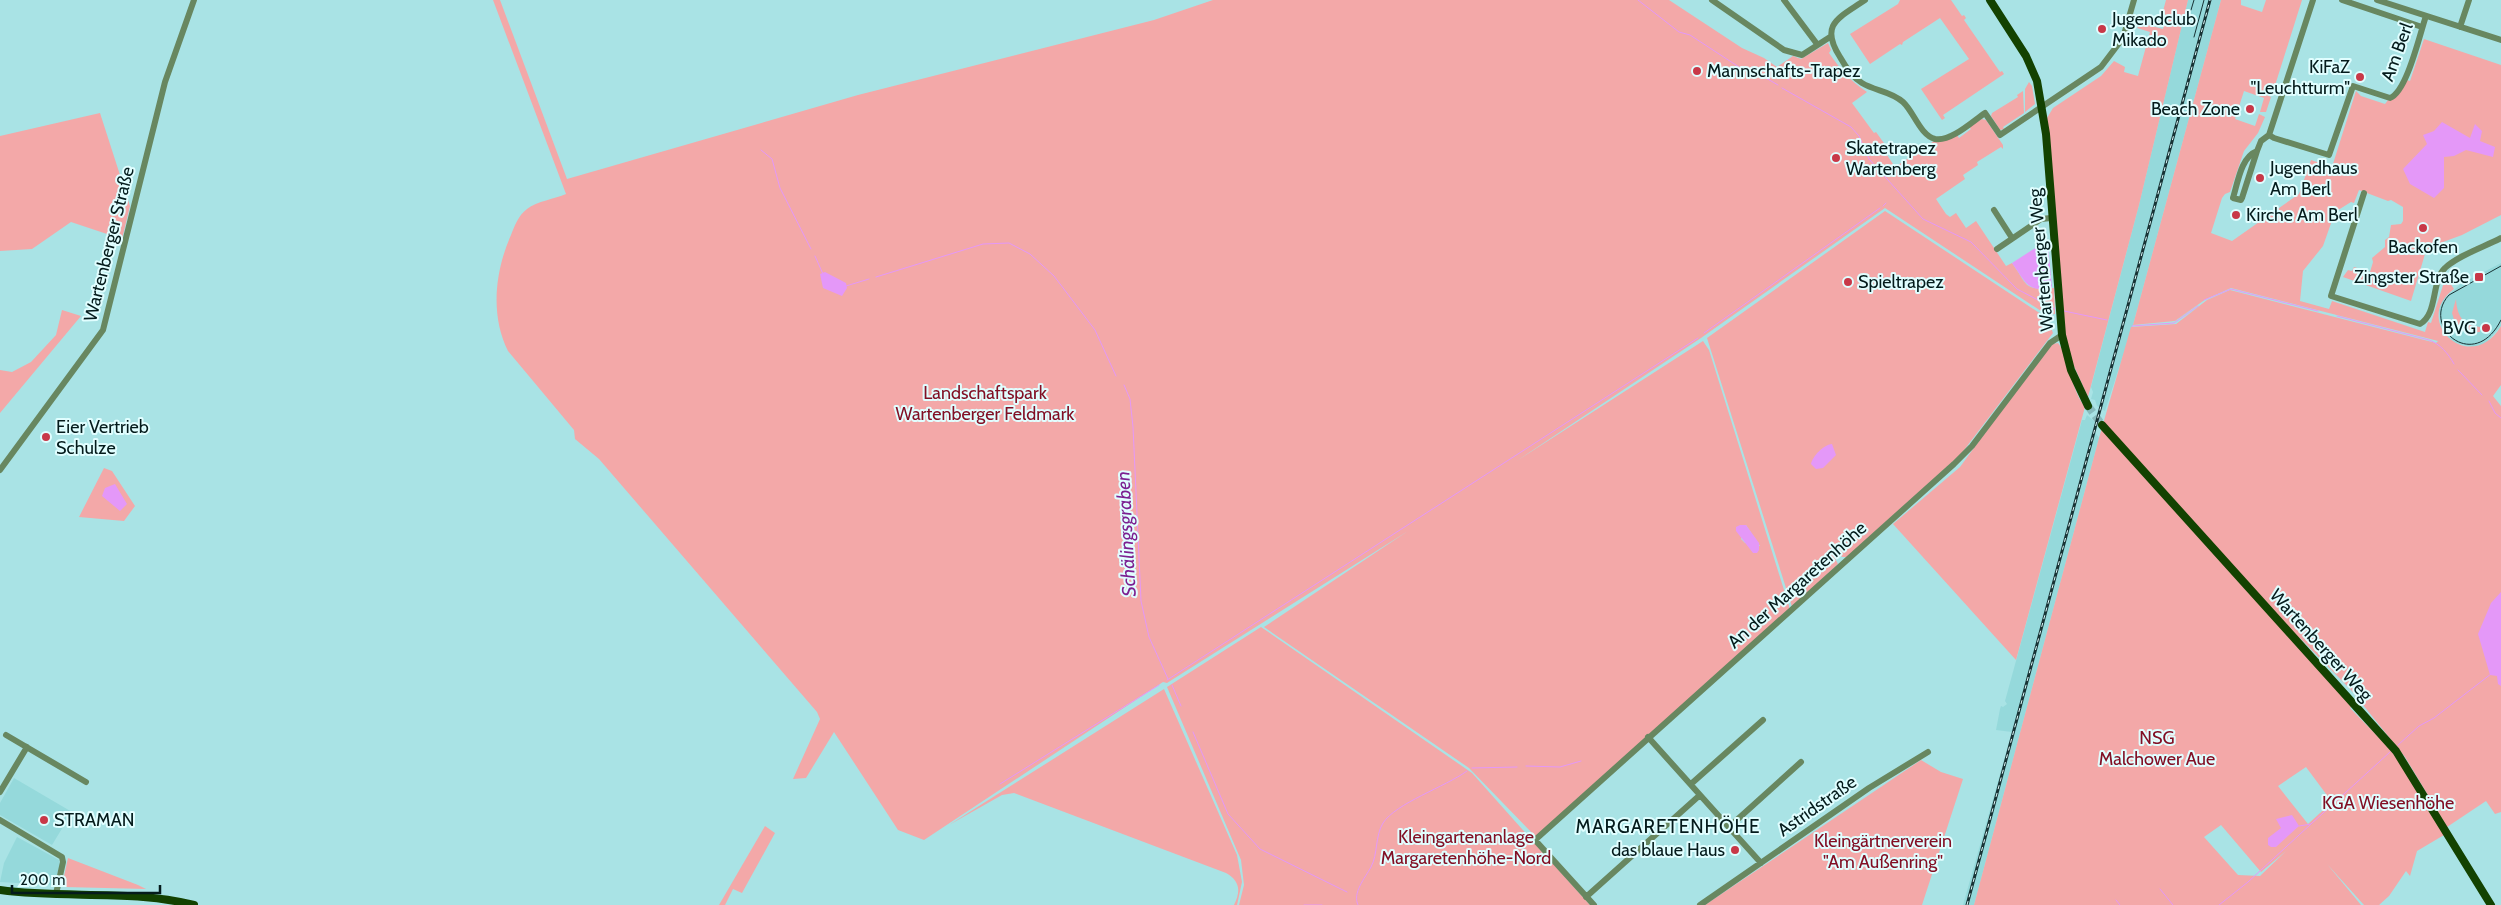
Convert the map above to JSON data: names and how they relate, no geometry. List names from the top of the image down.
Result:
{
  "streets": {
    "main road": ["Wartenberger Weg"],
    "street": [
      "Am Berl",
      "Wartenberger Straße",
      "An der Margaretenhöhe",
      "Astridstraße"
    ]
  },
  "crossings": [
    ["Wartenberger Weg", "An der Margaretenhöhe"]
  ],
  "districts": ["MARGARETENHÖHE"],
  "water": ["Schälingsgraben"],
  "parks": [
    "Landschaftspark Wartenberger Feldmark",
    "NSG Malchower Aue",
    "KGA Wiesenhöhe",
    "Kleingartenanlage Margaretenhöhe-Nord",
    "Kleingärtnerverein \"Am Außenring\""
  ],
  "places": {
    "other": [
      "Jugendclub Mikado",
      "Mannschafts-Trapez",
      "KiFaZ \"Leuchtturm\"",
      "Beach Zone",
      "Skatetrapez Wartenberg",
      "Jugendhaus Am Berl",
      "Kirche Am Berl",
      "Backofen",
      "Spieltrapez",
      "BVG",
      "Eier Vertrieb Schulze",
      "STRAMAN",
      "das blaue Haus"
    ],
    "transit": ["Zingster Straße"]
  },
  "scale_bar": "200 m"
}
